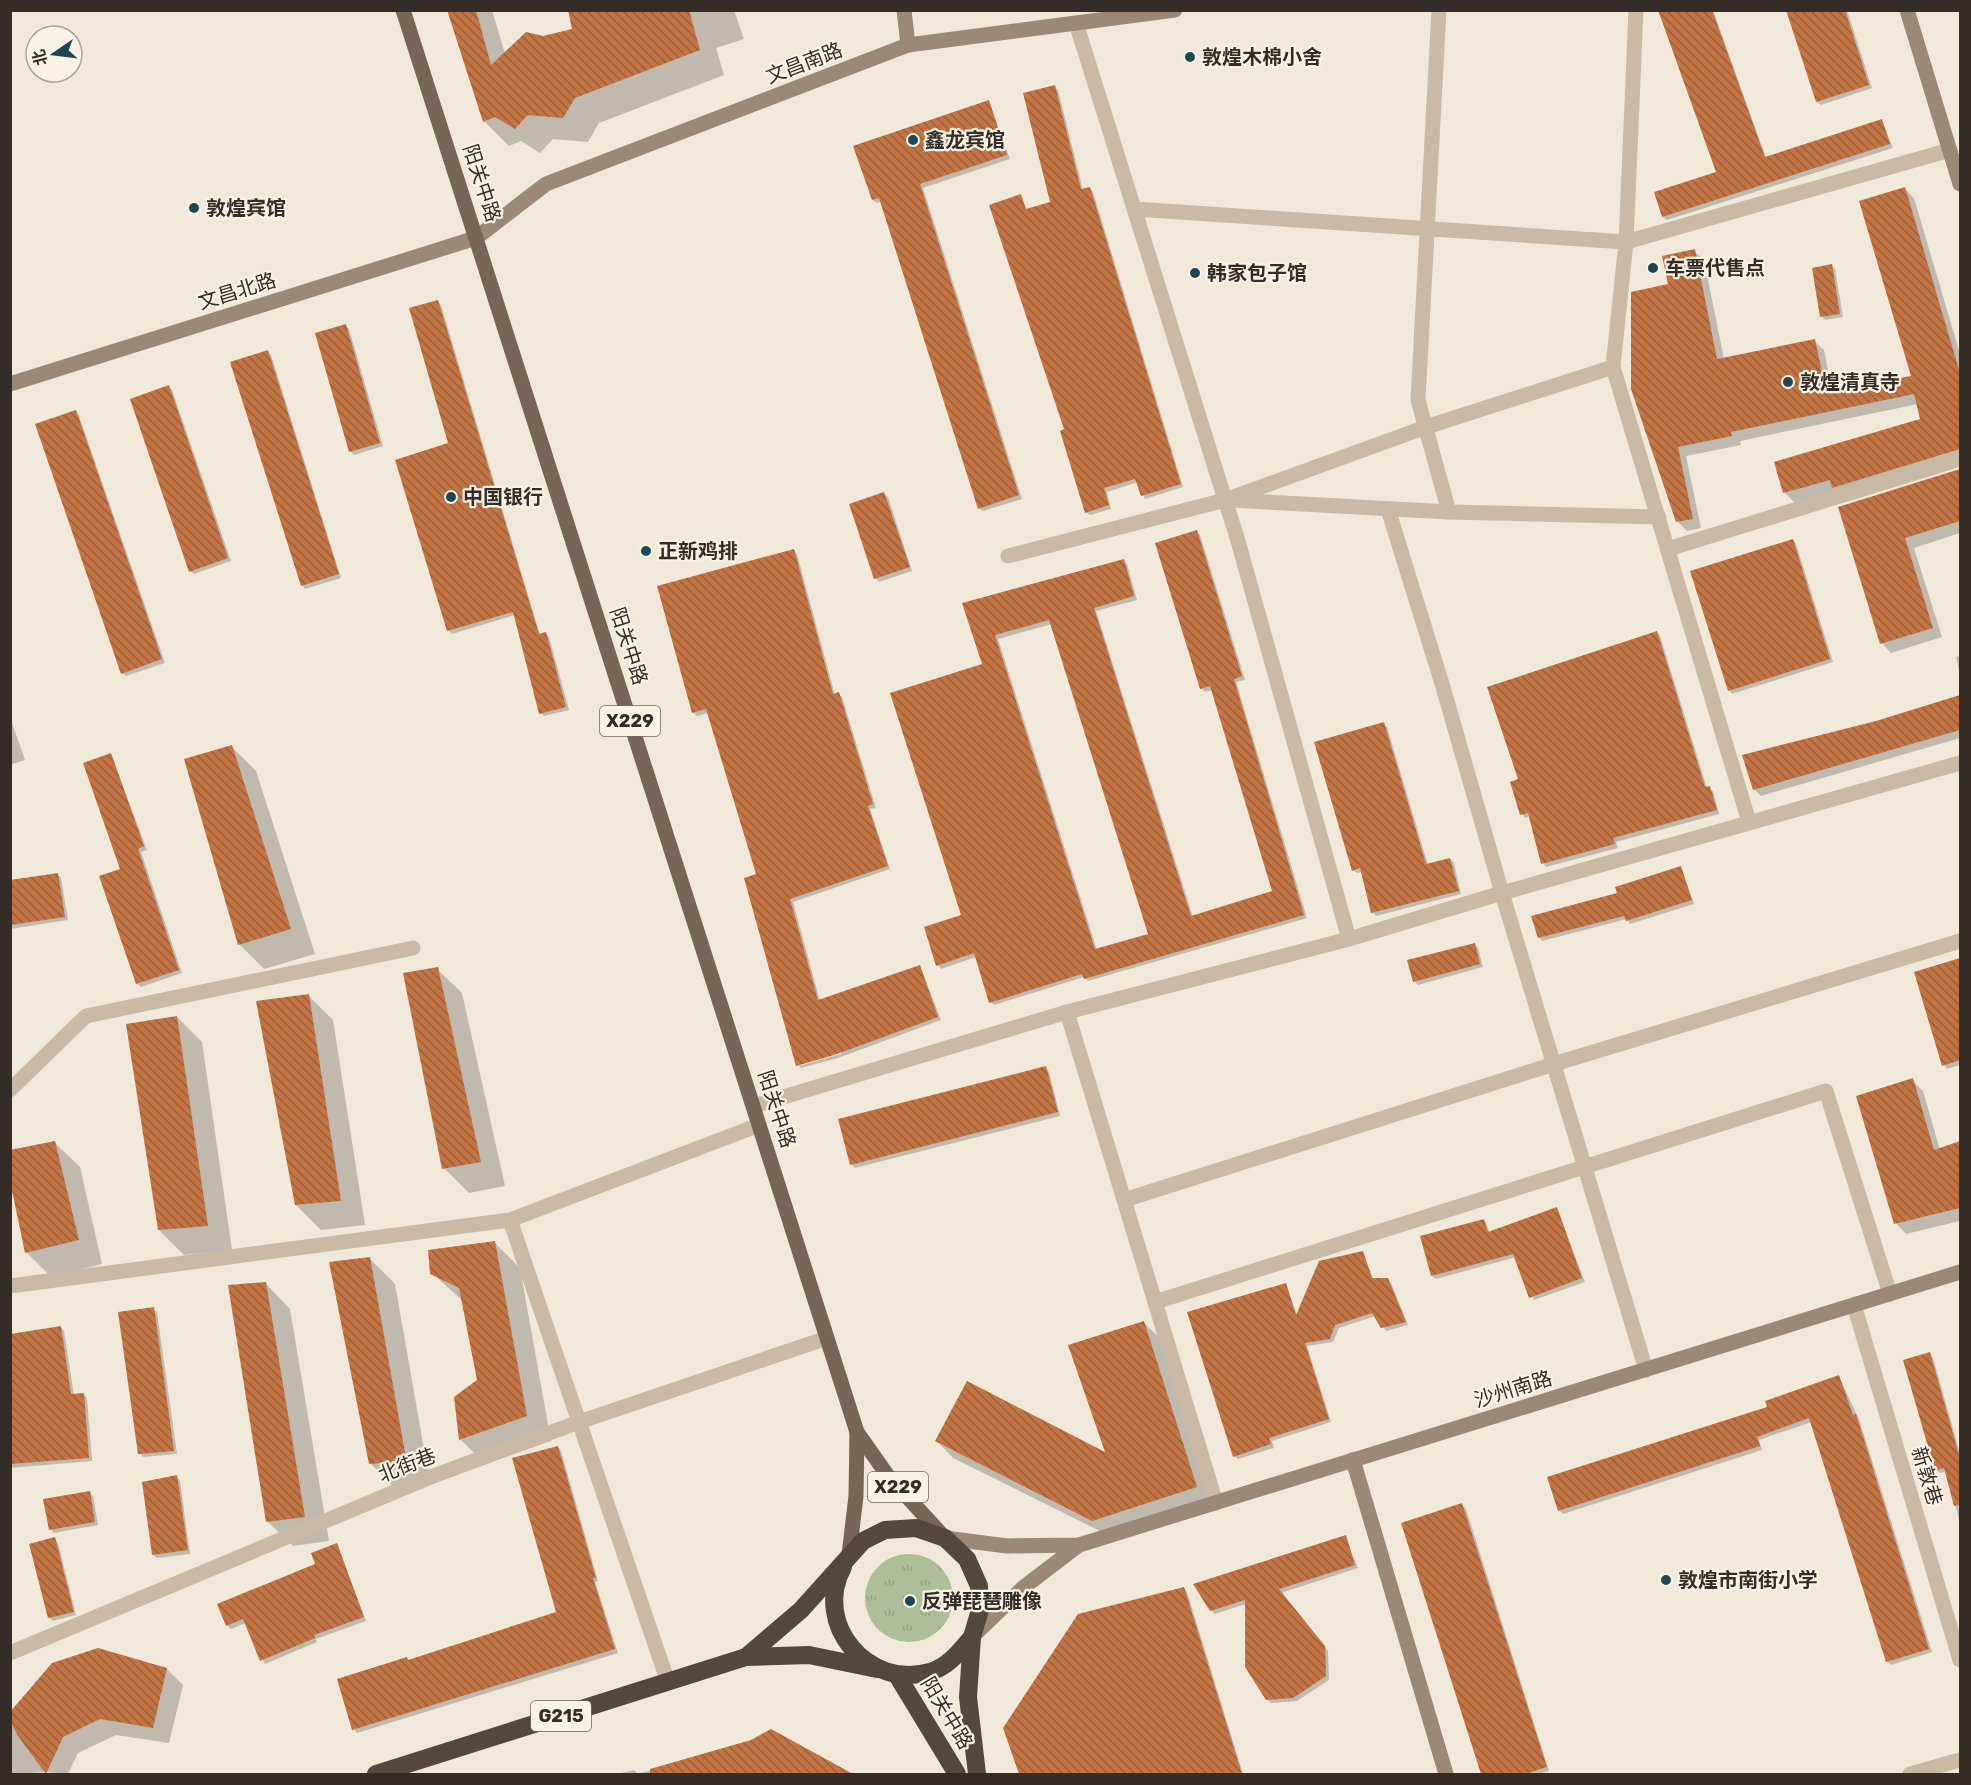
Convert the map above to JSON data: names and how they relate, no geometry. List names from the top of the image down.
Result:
{
  "streets": {
    "highway": ["阳关中路", "G215"],
    "main road": ["X229"],
    "street": [
      "文昌南路",
      "文昌北路",
      "沙州南路",
      "北街巷",
      "新敦巷"
    ]
  },
  "crossings": [
    ["文昌南路", "阳关中路"],
    ["文昌南路", "文昌北路"],
    ["阳关中路", "文昌北路"],
    ["阳关中路", "X229"],
    ["阳关中路", "北街巷"],
    ["阳关中路", "G215"],
    ["X229", "G215"],
    ["沙州南路", "新敦巷"]
  ],
  "places": [
    "敦煌木棉小舍",
    "鑫龙宾馆",
    "敦煌宾馆",
    "车票代售点",
    "韩家包子馆",
    "敦煌清真寺",
    "中国银行",
    "正新鸡排",
    "敦煌市南街小学",
    "反弹琵琶雕像"
  ],
  "north": "left"
}
